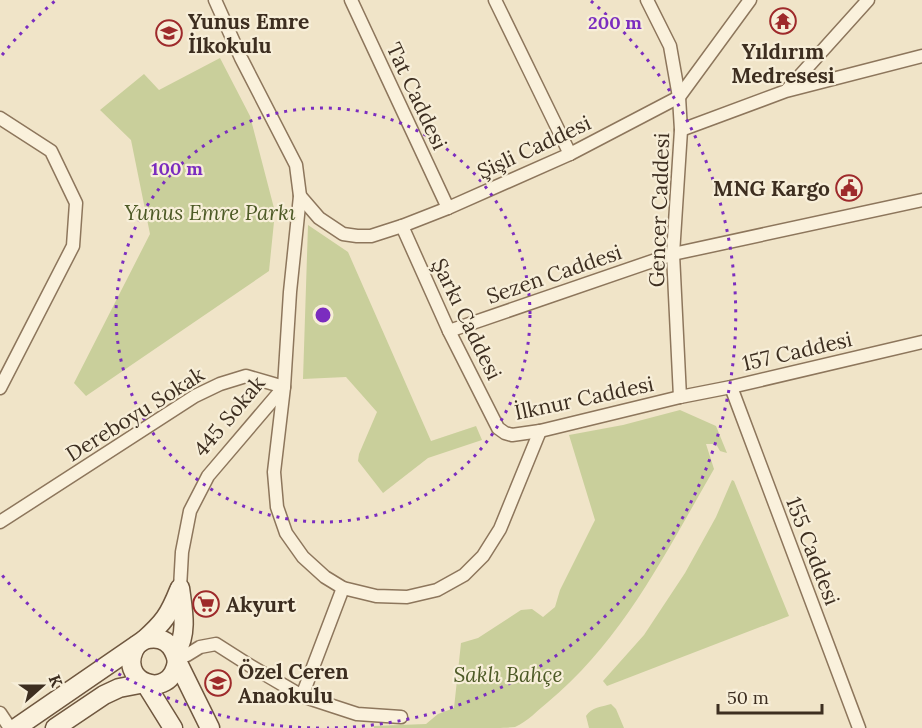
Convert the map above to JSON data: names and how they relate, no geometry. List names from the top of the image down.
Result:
{
  "streets": {
    "main road": ["445 Sokak"],
    "street": [
      "Tat Caddesi",
      "Şişli Caddesi",
      "Gencer Caddesi",
      "Sezen Caddesi",
      "Şarkı Caddesi",
      "157 Caddesi",
      "İlknur Caddesi",
      "Dereboyu Sokak",
      "155 Caddesi"
    ]
  },
  "crossings": [
    ["Tat Caddesi", "Şişli Caddesi"],
    ["Şişli Caddesi", "Gencer Caddesi"],
    ["Şişli Caddesi", "Şarkı Caddesi"],
    ["Şişli Caddesi", "445 Sokak"],
    ["Gencer Caddesi", "Sezen Caddesi"],
    ["Gencer Caddesi", "157 Caddesi"],
    ["Gencer Caddesi", "İlknur Caddesi"],
    ["Sezen Caddesi", "Şarkı Caddesi"],
    ["Şarkı Caddesi", "İlknur Caddesi"],
    ["157 Caddesi", "İlknur Caddesi"],
    ["157 Caddesi", "155 Caddesi"],
    ["Dereboyu Sokak", "445 Sokak"]
  ],
  "parks": ["Yunus Emre Parkı", "Saklı Bahçe"],
  "places": {
    "temple": ["Yıldırım Medresesi"],
    "school or university": ["Yunus Emre İlkokulu", "Özel Ceren Anaokulu"],
    "public building": ["MNG Kargo"],
    "supermarket": ["Akyurt"]
  },
  "scale_bar": "50 m",
  "north": "right",
  "rings": ["200 m", "100 m"]
}
